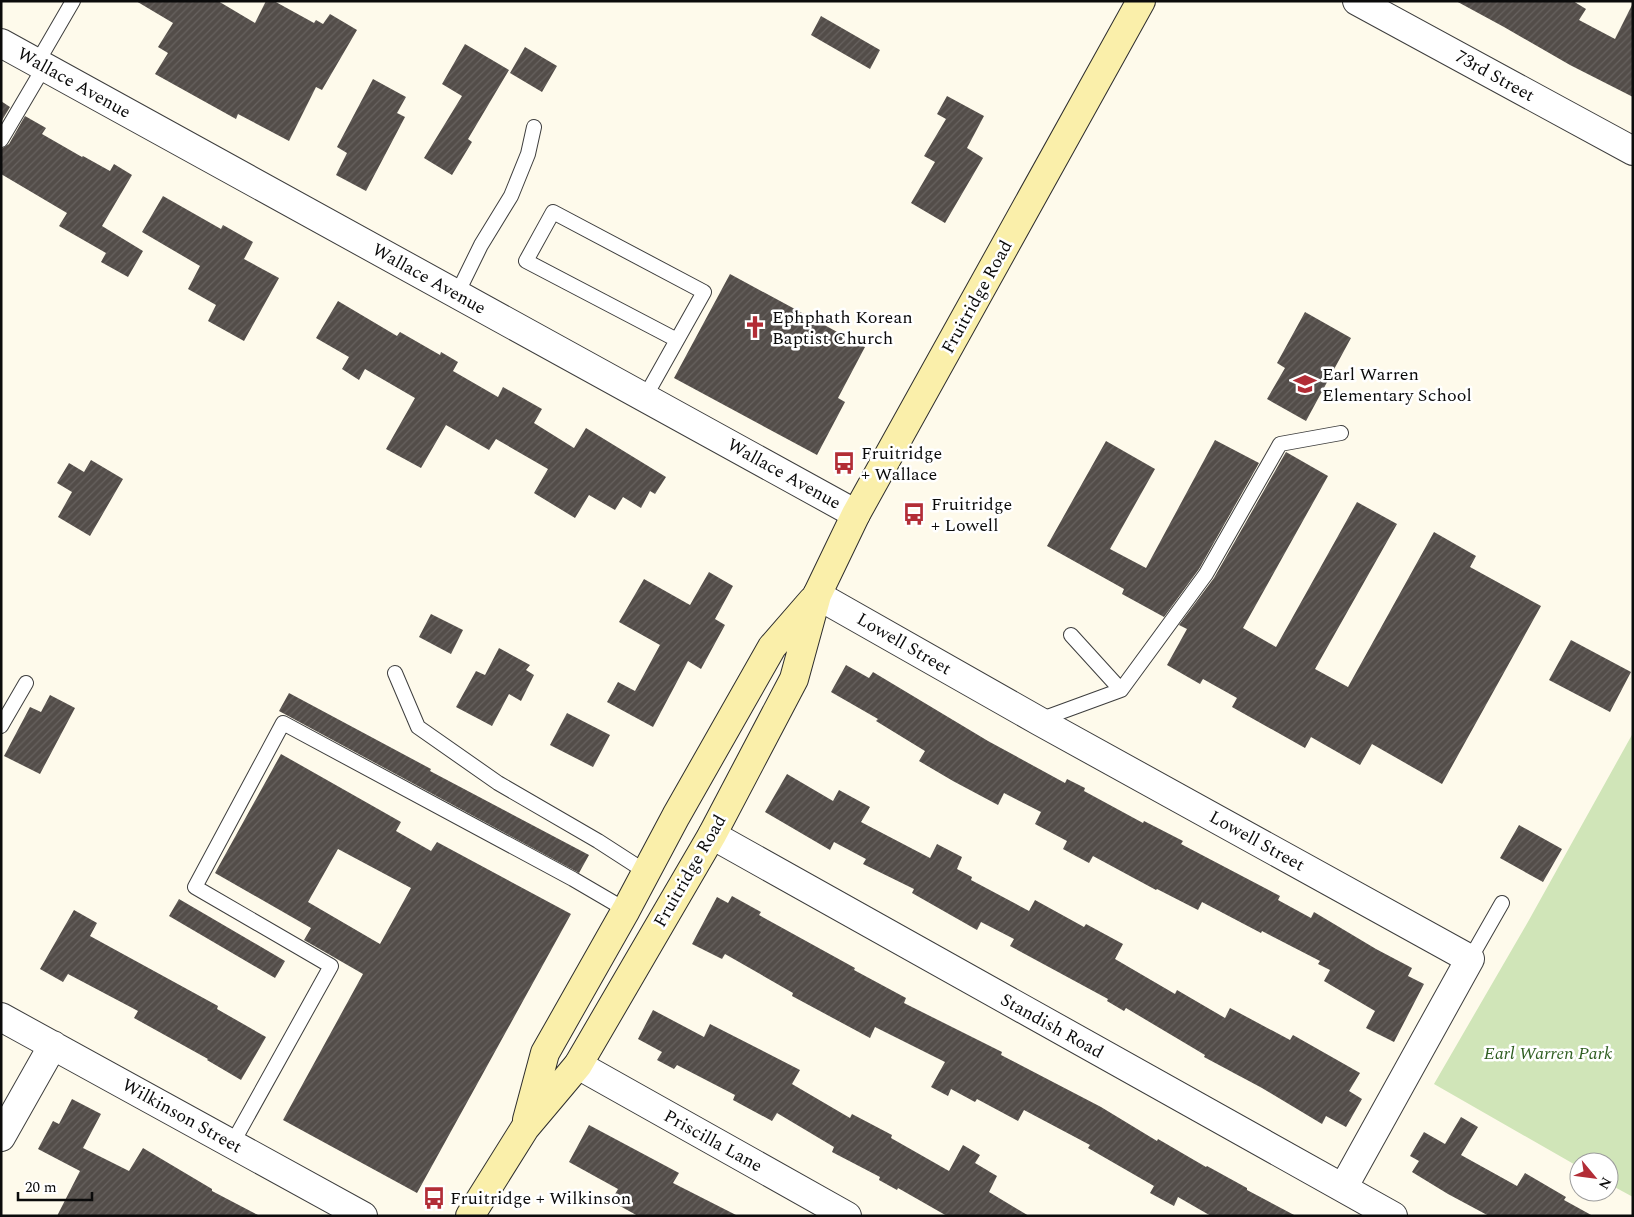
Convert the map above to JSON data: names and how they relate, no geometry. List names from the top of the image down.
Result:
{
  "streets": {
    "main road": ["Fruitridge Road"],
    "street": [
      "73rd Street",
      "Wallace Avenue",
      "Lowell Street",
      "Standish Road",
      "Wilkinson Street",
      "Priscilla Lane"
    ]
  },
  "crossings": [
    ["Wallace Avenue", "Fruitridge Road"],
    ["Fruitridge Road", "Lowell Street"],
    ["Fruitridge Road", "Standish Road"],
    ["Fruitridge Road", "Priscilla Lane"]
  ],
  "parks": ["Earl Warren Park"],
  "places": {
    "church": ["Ephphath Korean Baptist Church"],
    "school or university": ["Earl Warren Elementary School"],
    "bus stop": ["Fruitridge + Wallace", "Fruitridge + Lowell", "Fruitridge + Wilkinson"]
  },
  "scale_bar": "20 m",
  "north": "bottom right"
}
